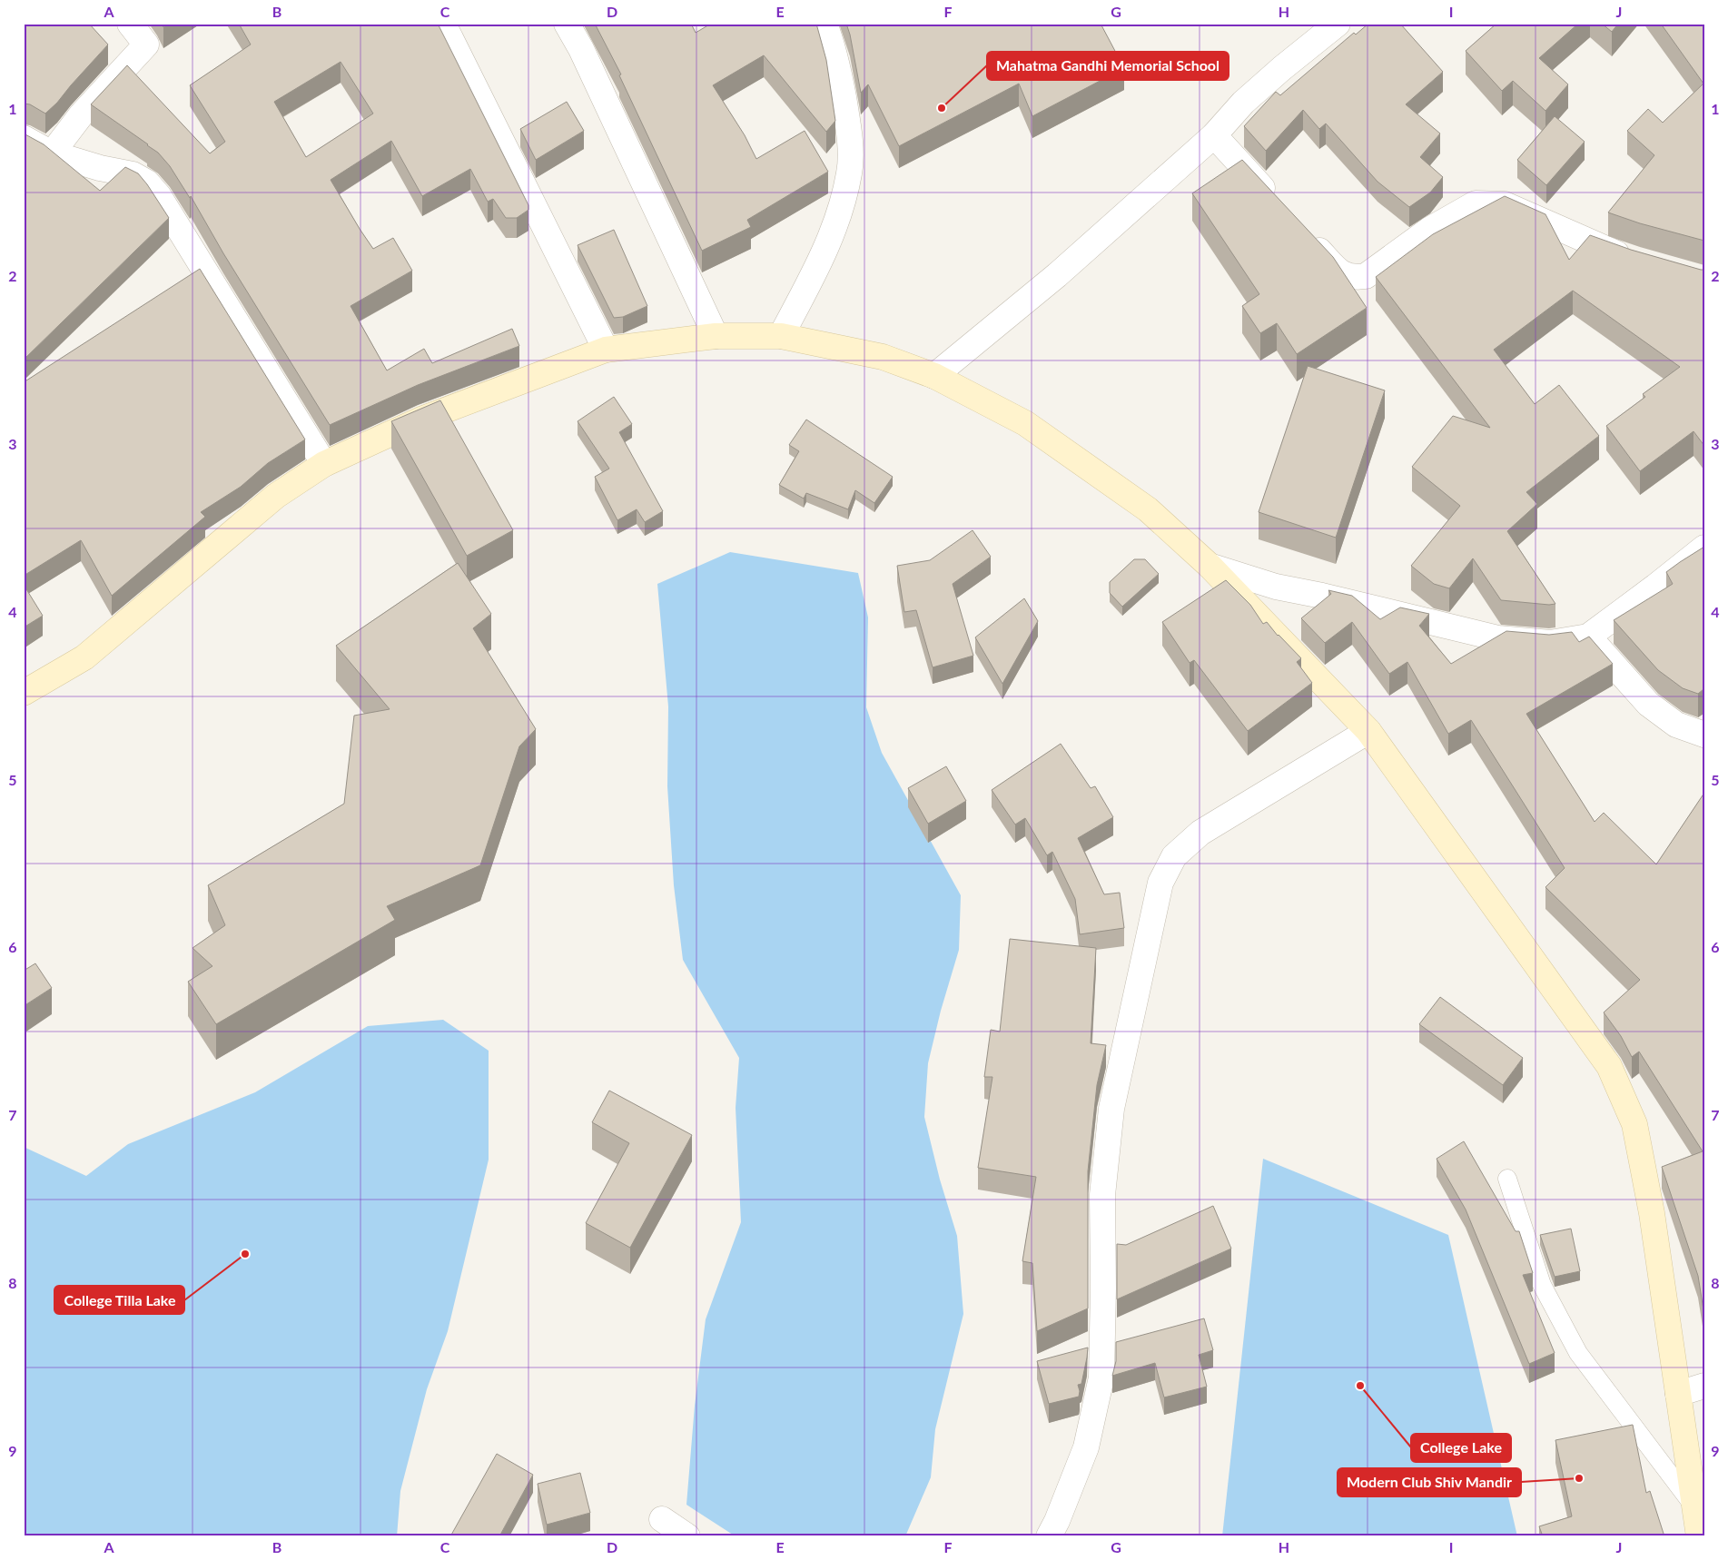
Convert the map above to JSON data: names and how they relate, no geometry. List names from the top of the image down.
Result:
{
  "places": [
    "Mahatma Gandhi Memorial School",
    "College Tilla Lake",
    "College Lake",
    "Modern Club Shiv Mandir"
  ],
  "grid": {
    "columns": [
      "A",
      "B",
      "C",
      "D",
      "E",
      "F",
      "G",
      "H",
      "I",
      "J"
    ],
    "rows": [
      "1",
      "2",
      "3",
      "4",
      "5",
      "6",
      "7",
      "8",
      "9"
    ]
  }
}
